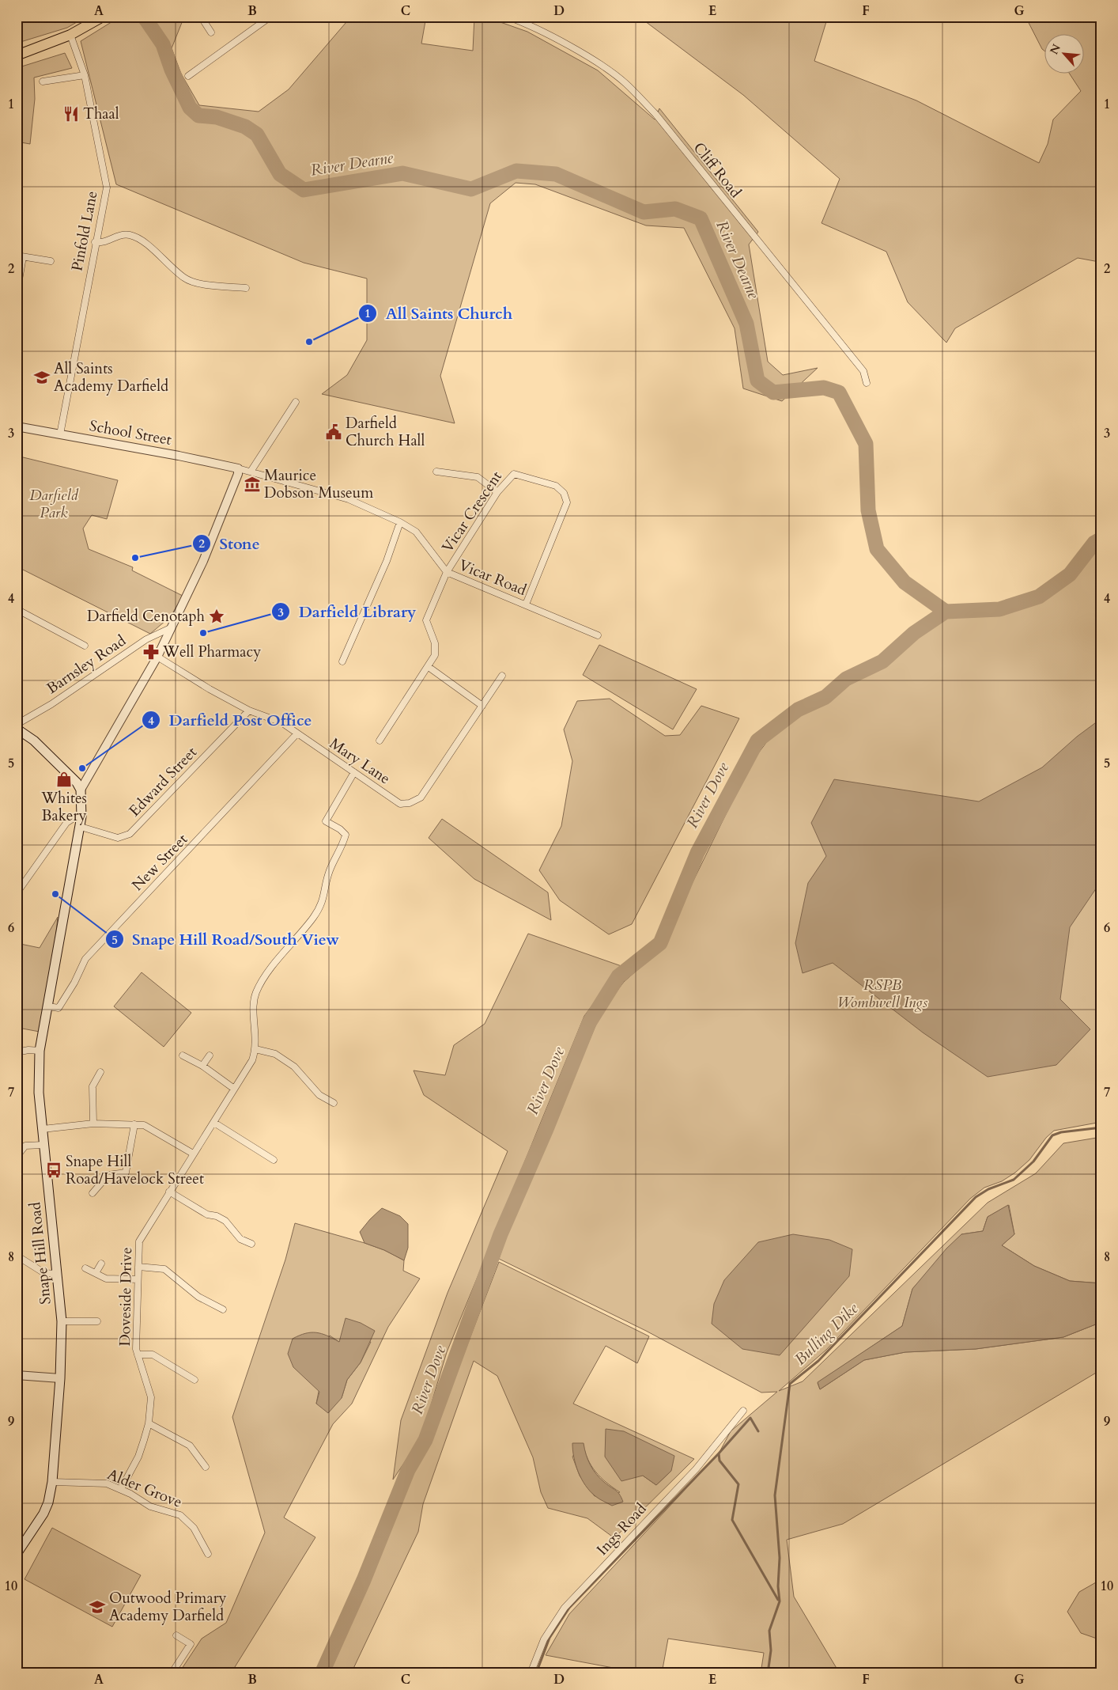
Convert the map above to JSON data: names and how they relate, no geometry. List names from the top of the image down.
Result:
{
  "streets": {
    "main road": ["Snape Hill Road"],
    "street": [
      "Cliff Road",
      "Pinfold Lane",
      "School Street",
      "Vicar Crescent",
      "Vicar Road",
      "Barnsley Road",
      "Mary Lane",
      "Edward Street",
      "New Street",
      "Doveside Drive",
      "Alder Grove",
      "Ings Road"
    ]
  },
  "crossings": [
    ["Pinfold Lane", "School Street"],
    ["School Street", "Vicar Road"],
    ["Vicar Crescent", "Vicar Road"],
    ["Mary Lane", "Edward Street"],
    ["Mary Lane", "New Street"],
    ["Mary Lane", "Doveside Drive"],
    ["Edward Street", "Snape Hill Road"],
    ["New Street", "Snape Hill Road"],
    ["Snape Hill Road", "Alder Grove"],
    ["Doveside Drive", "Alder Grove"]
  ],
  "water": ["River Dearne", "River Dove", "Bulling Dike"],
  "parks": ["Darfield Park", "RSPB Wombwell Ings"],
  "places": {
    "restaurant": ["Thaal"],
    "other": [
      "All Saints Church",
      "Stone",
      "Darfield Library",
      "Darfield Post Office",
      "Snape Hill Road/South View"
    ],
    "school or university": ["All Saints Academy Darfield", "Outwood Primary Academy Darfield"],
    "public building": ["Darfield Church Hall"],
    "museum": ["Maurice Dobson Museum"],
    "place": ["Darfield Cenotaph"],
    "pharmacy": ["Well Pharmacy"],
    "shop": ["Whites Bakery"],
    "bus stop": ["Snape Hill Road/Havelock Street"]
  },
  "north": "top left",
  "grid": {
    "columns": [
      "A",
      "B",
      "C",
      "D",
      "E",
      "F",
      "G"
    ],
    "rows": [
      "1",
      "2",
      "3",
      "4",
      "5",
      "6",
      "7",
      "8",
      "9",
      "10"
    ]
  }
}
